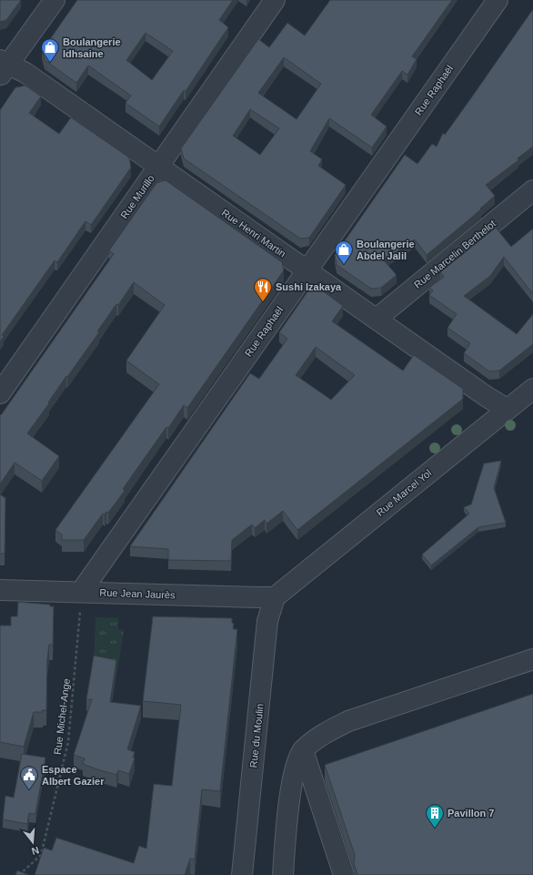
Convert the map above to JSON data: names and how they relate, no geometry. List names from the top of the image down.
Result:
{
  "streets": {
    "street": [
      "Rue Raphaël",
      "Rue Murillo",
      "Rue Henri Martin",
      "Rue Marcelin Berthelot",
      "Rue Marcel Yol",
      "Rue Jean Jaurès",
      "Rue du Moulin"
    ],
    "path": ["Rue Michel-Ange"]
  },
  "crossings": [
    ["Rue Raphaël", "Rue Henri Martin"],
    ["Rue Raphaël", "Rue Jean Jaurès"],
    ["Rue Raphaël", "Rue Michel-Ange"],
    ["Rue Murillo", "Rue Henri Martin"],
    ["Rue Henri Martin", "Rue Marcelin Berthelot"],
    ["Rue Henri Martin", "Rue Marcel Yol"],
    ["Rue Marcel Yol", "Rue Jean Jaurès"],
    ["Rue Marcel Yol", "Rue du Moulin"],
    ["Rue Jean Jaurès", "Rue Michel-Ange"],
    ["Rue Jean Jaurès", "Rue du Moulin"]
  ],
  "places": {
    "shop": ["Boulangerie Idhsaine", "Boulangerie Abdel Jalil"],
    "restaurant": ["Sushi Izakaya"],
    "public building": ["Espace Albert Gazier"],
    "building": ["Pavillon 7"]
  },
  "north": "bottom"
}
